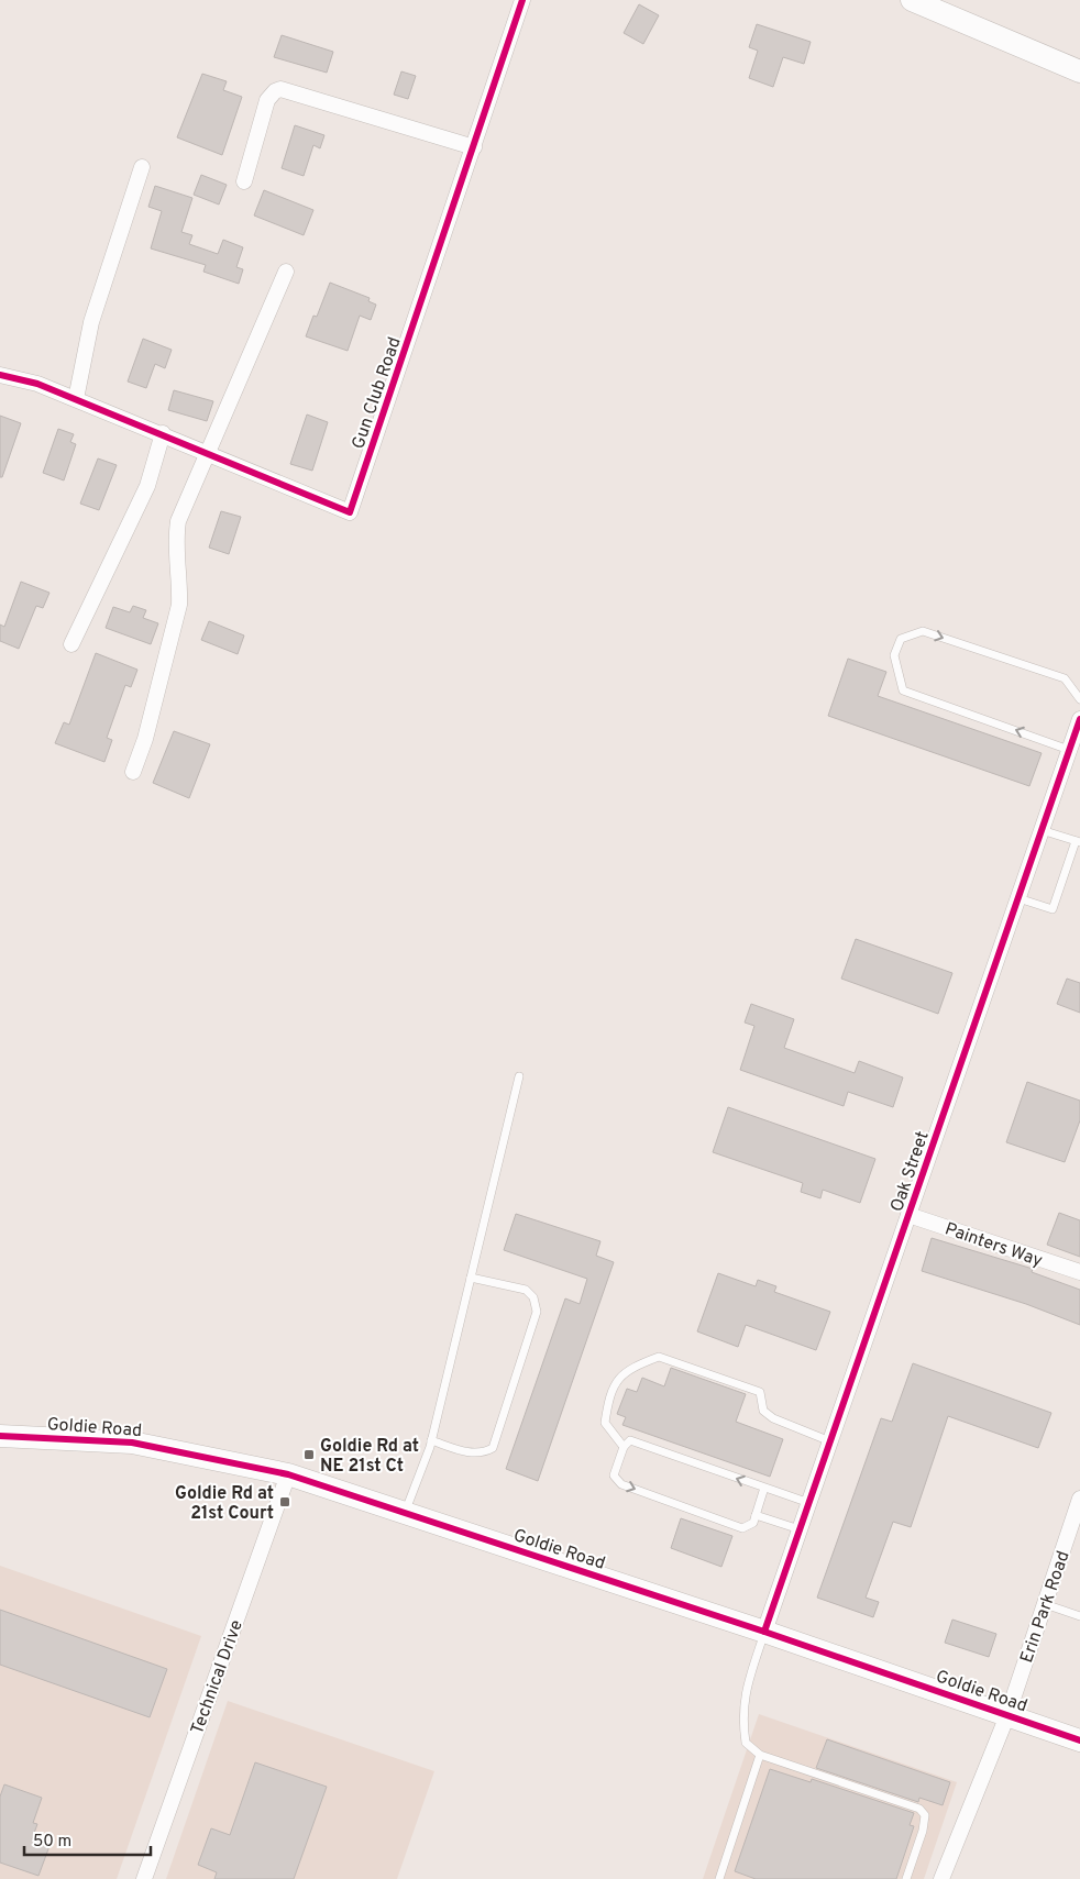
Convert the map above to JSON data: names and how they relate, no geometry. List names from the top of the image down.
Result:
{
  "streets": {
    "street": [
      "Gun Club Road",
      "Oak Street",
      "Painters Way",
      "Goldie Road",
      "Erin Park Road",
      "Technical Drive"
    ]
  },
  "crossings": [
    ["Oak Street", "Painters Way"],
    ["Oak Street", "Goldie Road"],
    ["Goldie Road", "Erin Park Road"],
    ["Goldie Road", "Technical Drive"]
  ],
  "places": {
    "transit": ["Goldie Rd at NE 21st Ct", "Goldie Rd at 21st Court"]
  },
  "scale_bar": "50 m"
}
